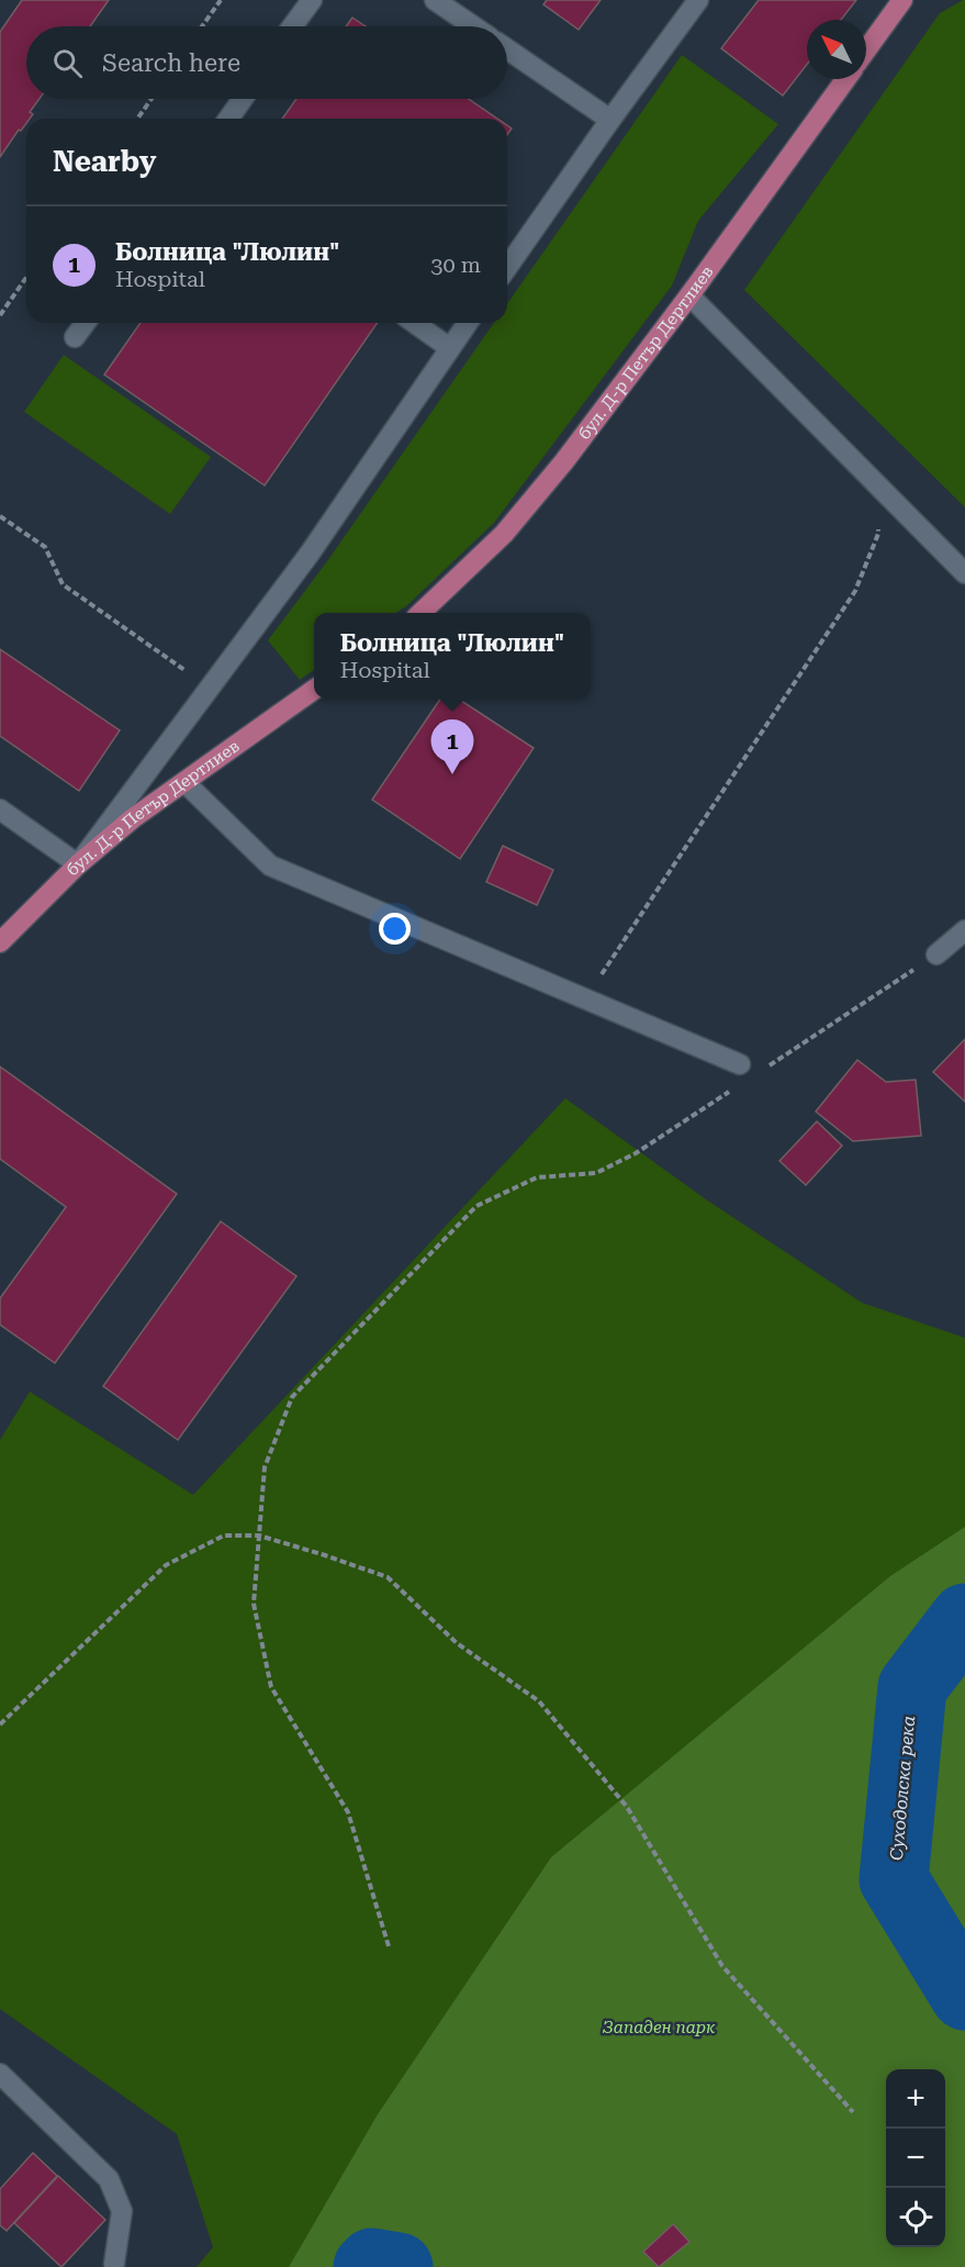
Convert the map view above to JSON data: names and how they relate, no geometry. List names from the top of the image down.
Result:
{
  "streets": {
    "main road": ["бул. Д-р Петър Дертлиев"]
  },
  "water": ["Суходолска река"],
  "parks": ["Западен парк"],
  "north": "top left",
  "page": {
    "search": "Search here",
    "heading": "Nearby",
    "list": [
      {
        "mark": "1",
        "name": "Болница \"Люлин\"",
        "note": "Hospital",
        "value": "30 m"
      }
    ],
    "popup": ["Болница \"Люлин\"", "Hospital"],
    "pins": "1",
    "map_buttons": ["+", "−"]
  }
}
